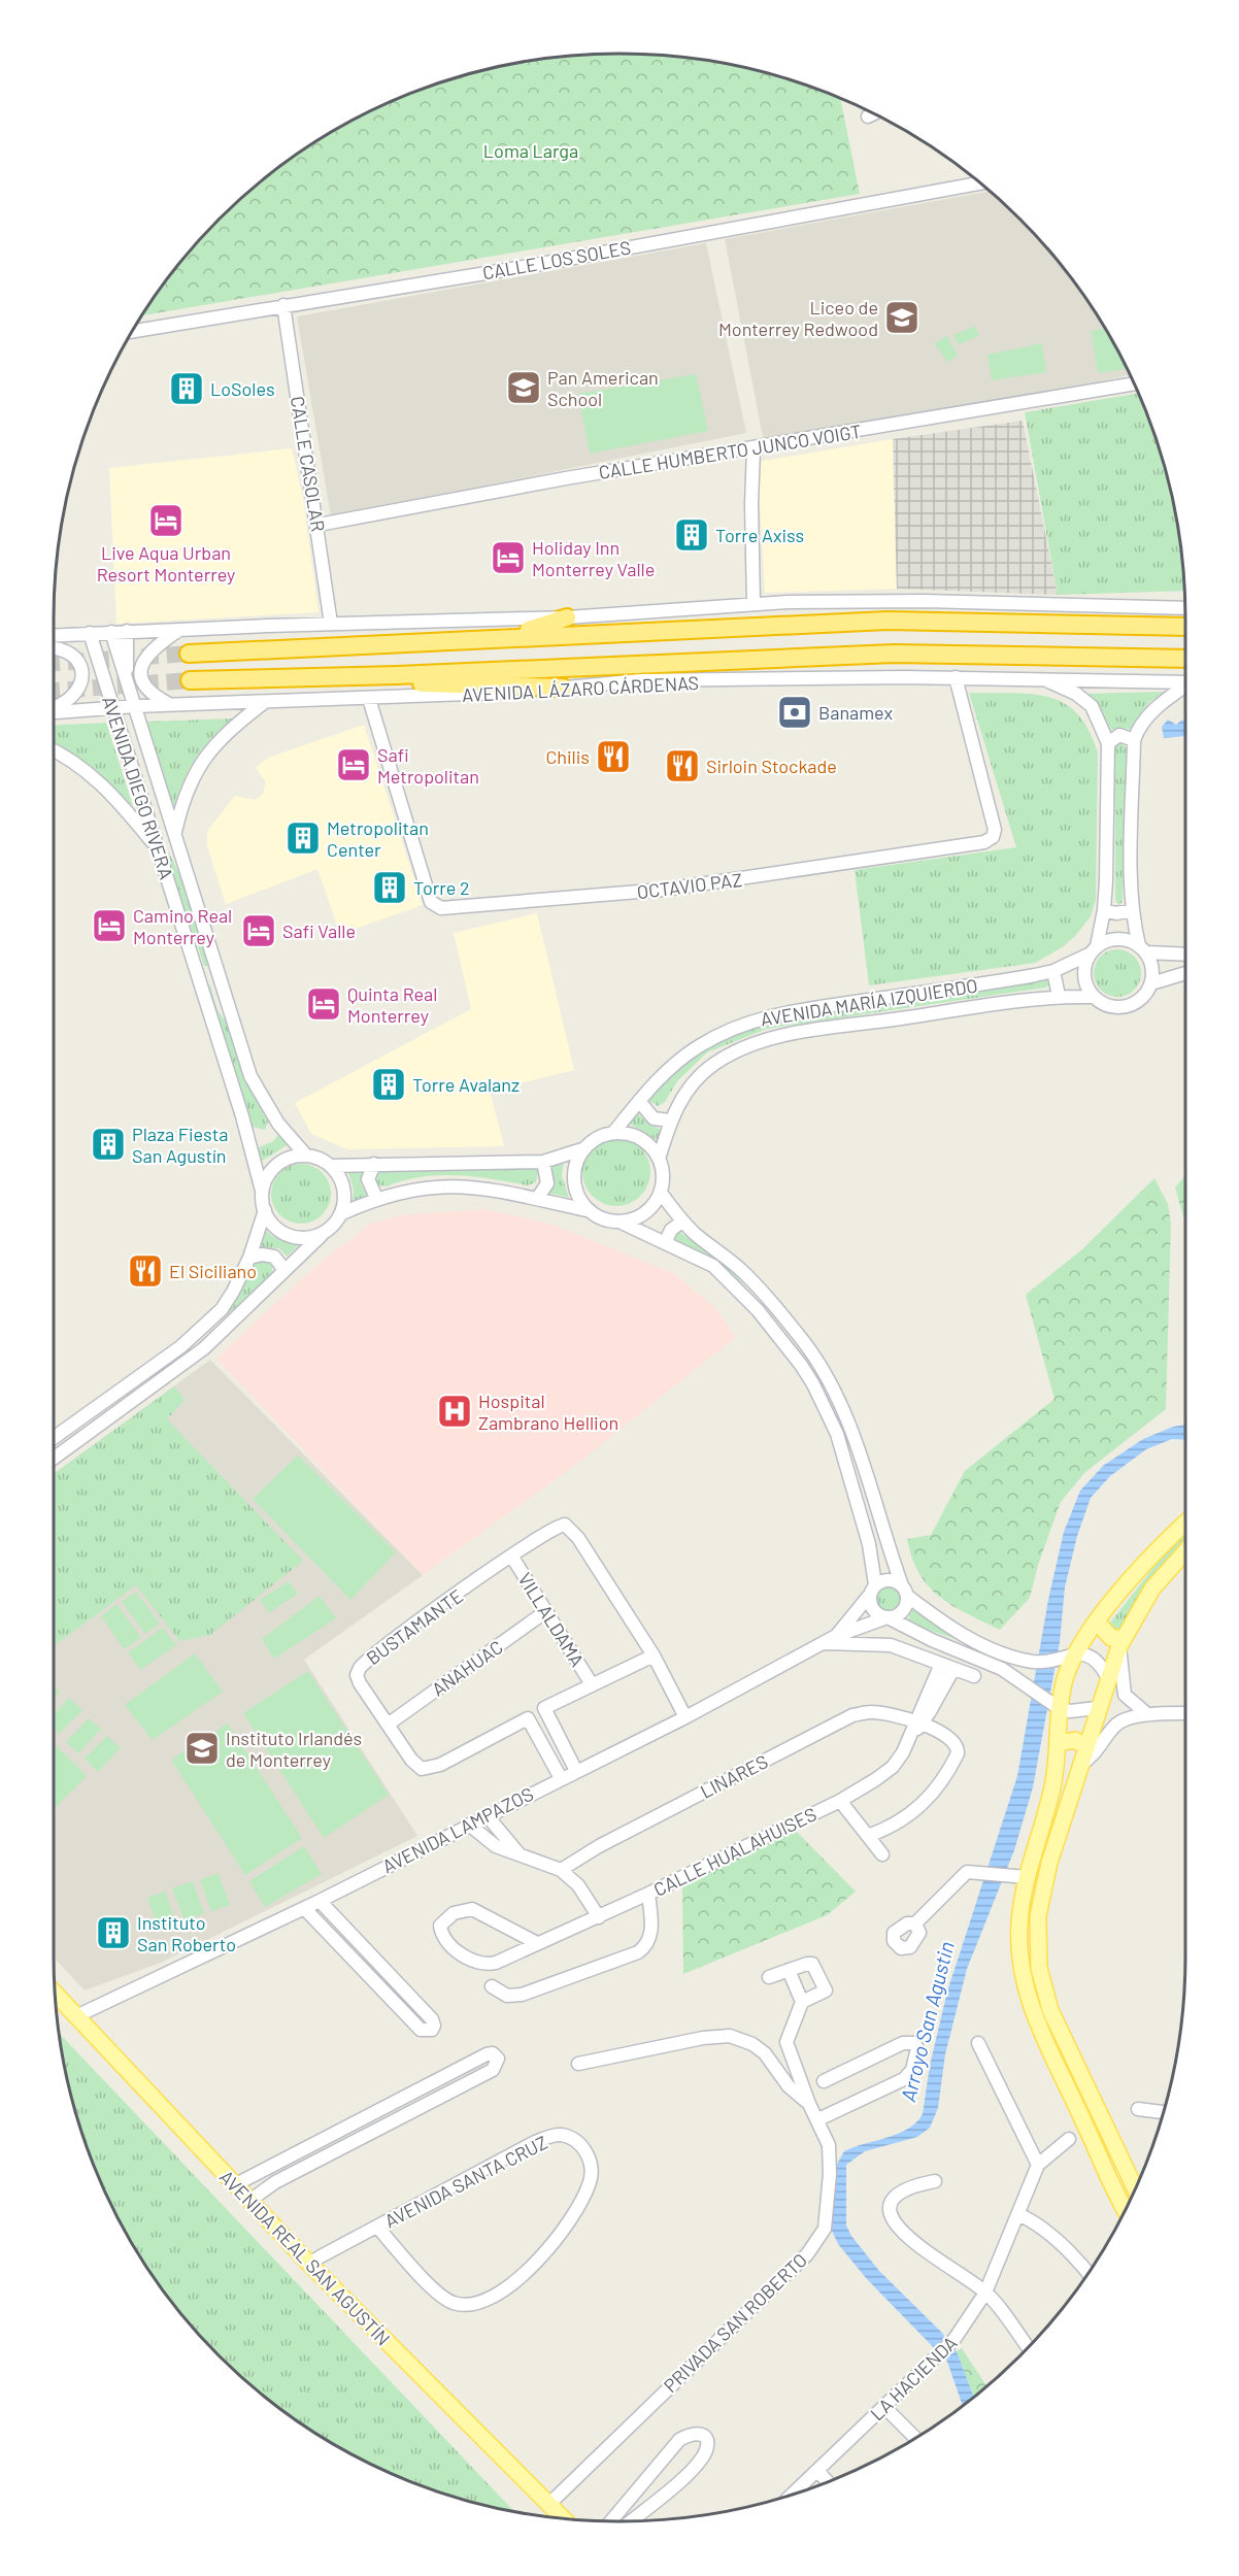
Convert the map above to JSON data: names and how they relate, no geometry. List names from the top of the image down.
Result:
{
  "streets": {
    "highway": ["AVENIDA LÁZARO CÁRDENAS"],
    "main road": ["AVENIDA REAL SAN AGUSTÍN"],
    "street": [
      "CALLE LOS SOLES",
      "CALLE HUMBERTO JUNCO VOIGT",
      "CALLE CASOLAR",
      "AVENIDA DIEGO RIVERA",
      "OCTAVIO PAZ",
      "AVENIDA MARÍA IZQUIERDO",
      "VILLALDAMA",
      "BUSTAMANTE",
      "ANAHUAC",
      "LINARES",
      "AVENIDA LAMPAZOS",
      "CALLE HUALAHUISES",
      "AVENIDA SANTA CRUZ",
      "PRIVADA SAN ROBERTO",
      "LA HACIENDA"
    ]
  },
  "crossings": [
    ["CALLE LOS SOLES", "CALLE CASOLAR"],
    ["CALLE HUMBERTO JUNCO VOIGT", "CALLE CASOLAR"],
    ["AVENIDA LÁZARO CÁRDENAS", "AVENIDA DIEGO RIVERA"],
    ["AVENIDA LÁZARO CÁRDENAS", "OCTAVIO PAZ"],
    ["VILLALDAMA", "BUSTAMANTE"],
    ["VILLALDAMA", "ANAHUAC"],
    ["BUSTAMANTE", "ANAHUAC"],
    ["BUSTAMANTE", "AVENIDA LAMPAZOS"],
    ["LINARES", "CALLE HUALAHUISES"],
    ["AVENIDA LAMPAZOS", "AVENIDA REAL SAN AGUSTÍN"],
    ["AVENIDA SANTA CRUZ", "AVENIDA REAL SAN AGUSTÍN"],
    ["AVENIDA REAL SAN AGUSTÍN", "PRIVADA SAN ROBERTO"]
  ],
  "water": ["Arroyo San Agustin"],
  "parks": ["Loma Larga"],
  "places": {
    "school or university": ["Liceo de Monterrey Redwood", "Pan American School", "Instituto Irlandés de Monterrey"],
    "building": [
      "LoSoles",
      "Torre Axiss",
      "Metropolitan Center",
      "Torre 2",
      "Torre Avalanz",
      "Plaza Fiesta San Agustín",
      "Instituto San Roberto"
    ],
    "hotel": [
      "Live Aqua Urban Resort Monterrey",
      "Holiday Inn Monterrey Valle",
      "Safi Metropolitan",
      "Camino Real Monterrey",
      "Safi Valle",
      "Quinta Real Monterrey"
    ],
    "bank": ["Banamex"],
    "restaurant": ["Chilis", "Sirloin Stockade", "El Siciliano"],
    "hospital": ["Hospital Zambrano Hellion"]
  }
}
